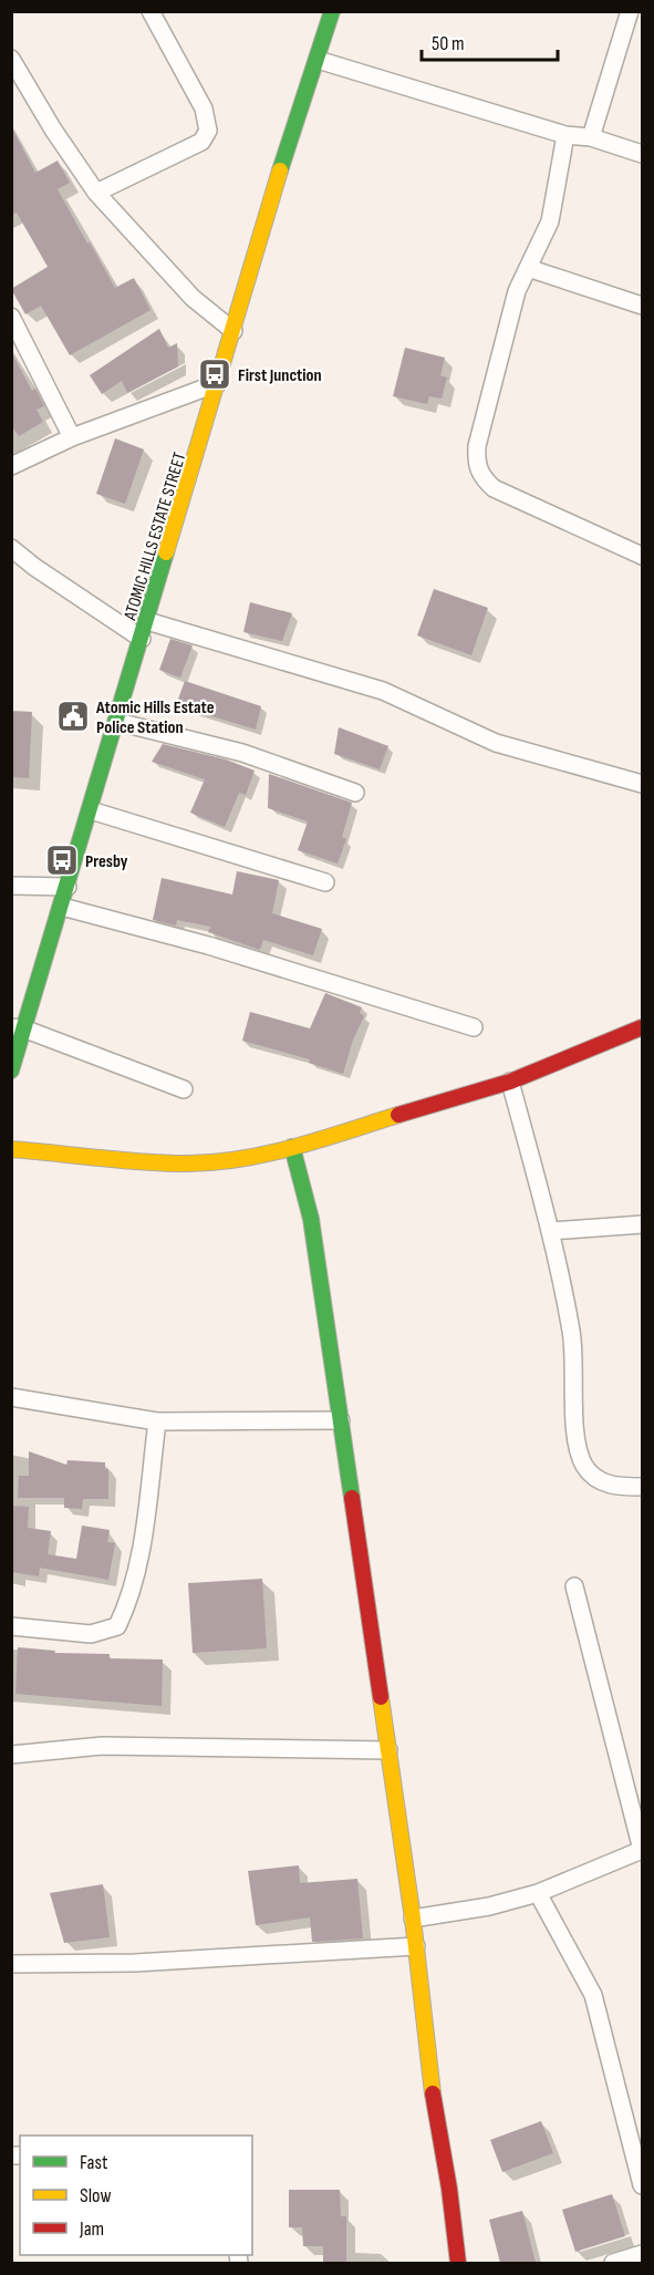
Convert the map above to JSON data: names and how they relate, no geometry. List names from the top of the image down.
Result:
{
  "streets": {
    "street": ["ATOMIC HILLS ESTATE STREET"]
  },
  "places": {
    "bus stop": ["First Junction", "Presby"],
    "public building": ["Atomic Hills Estate Police Station"]
  },
  "legend": ["Fast", "Slow", "Jam"],
  "scale_bar": "50 m"
}
